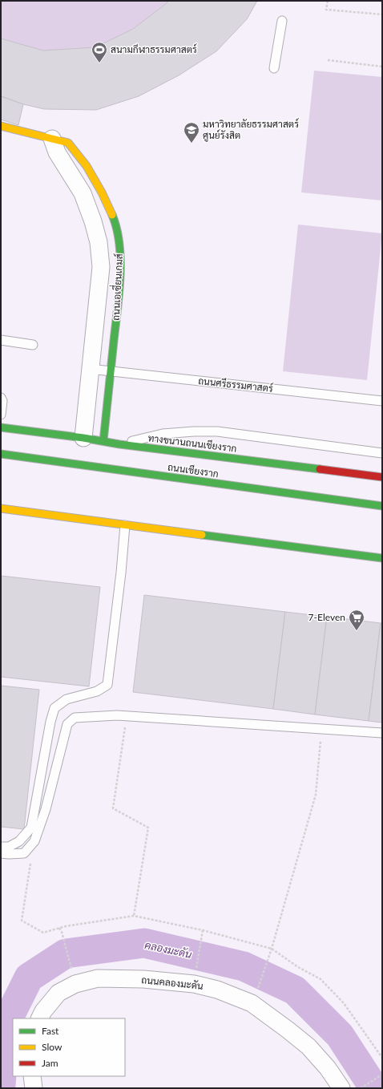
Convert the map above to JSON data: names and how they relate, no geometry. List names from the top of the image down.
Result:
{
  "streets": {
    "street": [
      "ถนนเอเซี่ยนเกมส์",
      "ทางขนานถนนเชียงราก",
      "ถนนเชียงราก",
      "ถนนคลองมะดัน"
    ],
    "lane": ["ถนนศรีธรรมศาสตร์"]
  },
  "crossings": [
    ["ถนนเอเซี่ยนเกมส์", "ถนนศรีธรรมศาสตร์"],
    ["ถนนเอเซี่ยนเกมส์", "ทางขนานถนนเชียงราก"]
  ],
  "water": ["คลองมะดัน"],
  "places": {
    "sports": ["สนามกีฬาธรรมศาสตร์"],
    "school or university": ["มหาวิทยาลัยธรรมศาสตร์ ศูนย์รังสิต"],
    "supermarket": ["7-Eleven"]
  },
  "legend": ["Fast", "Slow", "Jam"]
}
